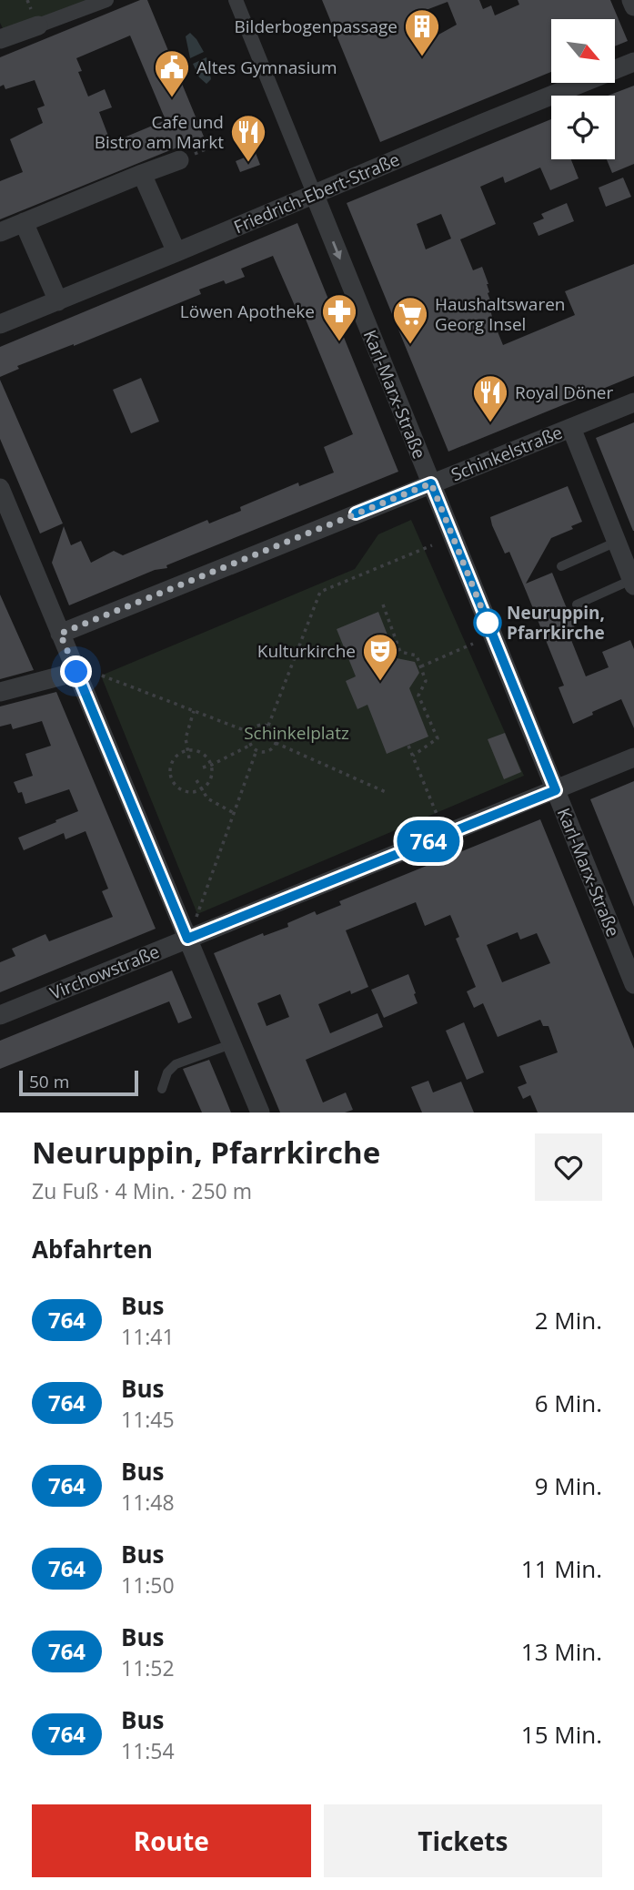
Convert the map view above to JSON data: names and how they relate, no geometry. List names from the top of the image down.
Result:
{
  "streets": {
    "street": [
      "Friedrich-Ebert-Straße",
      "Karl-Marx-Straße",
      "Schinkelstraße",
      "Virchowstraße"
    ]
  },
  "crossings": [
    ["Friedrich-Ebert-Straße", "Karl-Marx-Straße"],
    ["Karl-Marx-Straße", "Schinkelstraße"],
    ["Karl-Marx-Straße", "Virchowstraße"]
  ],
  "one_way": ["Karl-Marx-Straße"],
  "parks": ["Schinkelplatz"],
  "places": {
    "building": ["Bilderbogenpassage"],
    "public building": ["Altes Gymnasium"],
    "restaurant": ["Cafe und Bistro am Markt", "Royal Döner"],
    "pharmacy": ["Löwen Apotheke"],
    "supermarket": ["Haushaltswaren Georg Insel"],
    "other": ["Neuruppin, Pfarrkirche"],
    "theatre": ["Kulturkirche"]
  },
  "lines": ["bus line 764"],
  "scale_bar": "50 m",
  "north": "bottom right",
  "page": {
    "on_map": "764",
    "scale": "50 m",
    "heading": [
      ["Neuruppin, Pfarrkirche", "Zu Fuß · 4 Min. · 250 m"],
      "Abfahrten"
    ],
    "list": [
      {
        "mark": "764",
        "name": "Bus",
        "note": "11:41",
        "value": "2 Min."
      },
      {
        "mark": "764",
        "name": "Bus",
        "note": "11:45",
        "value": "6 Min."
      },
      {
        "mark": "764",
        "name": "Bus",
        "note": "11:48",
        "value": "9 Min."
      },
      {
        "mark": "764",
        "name": "Bus",
        "note": "11:50",
        "value": "11 Min."
      },
      {
        "mark": "764",
        "name": "Bus",
        "note": "11:52",
        "value": "13 Min."
      },
      {
        "mark": "764",
        "name": "Bus",
        "note": "11:54",
        "value": "15 Min."
      }
    ],
    "buttons": ["Route", "Tickets"]
  }
}
